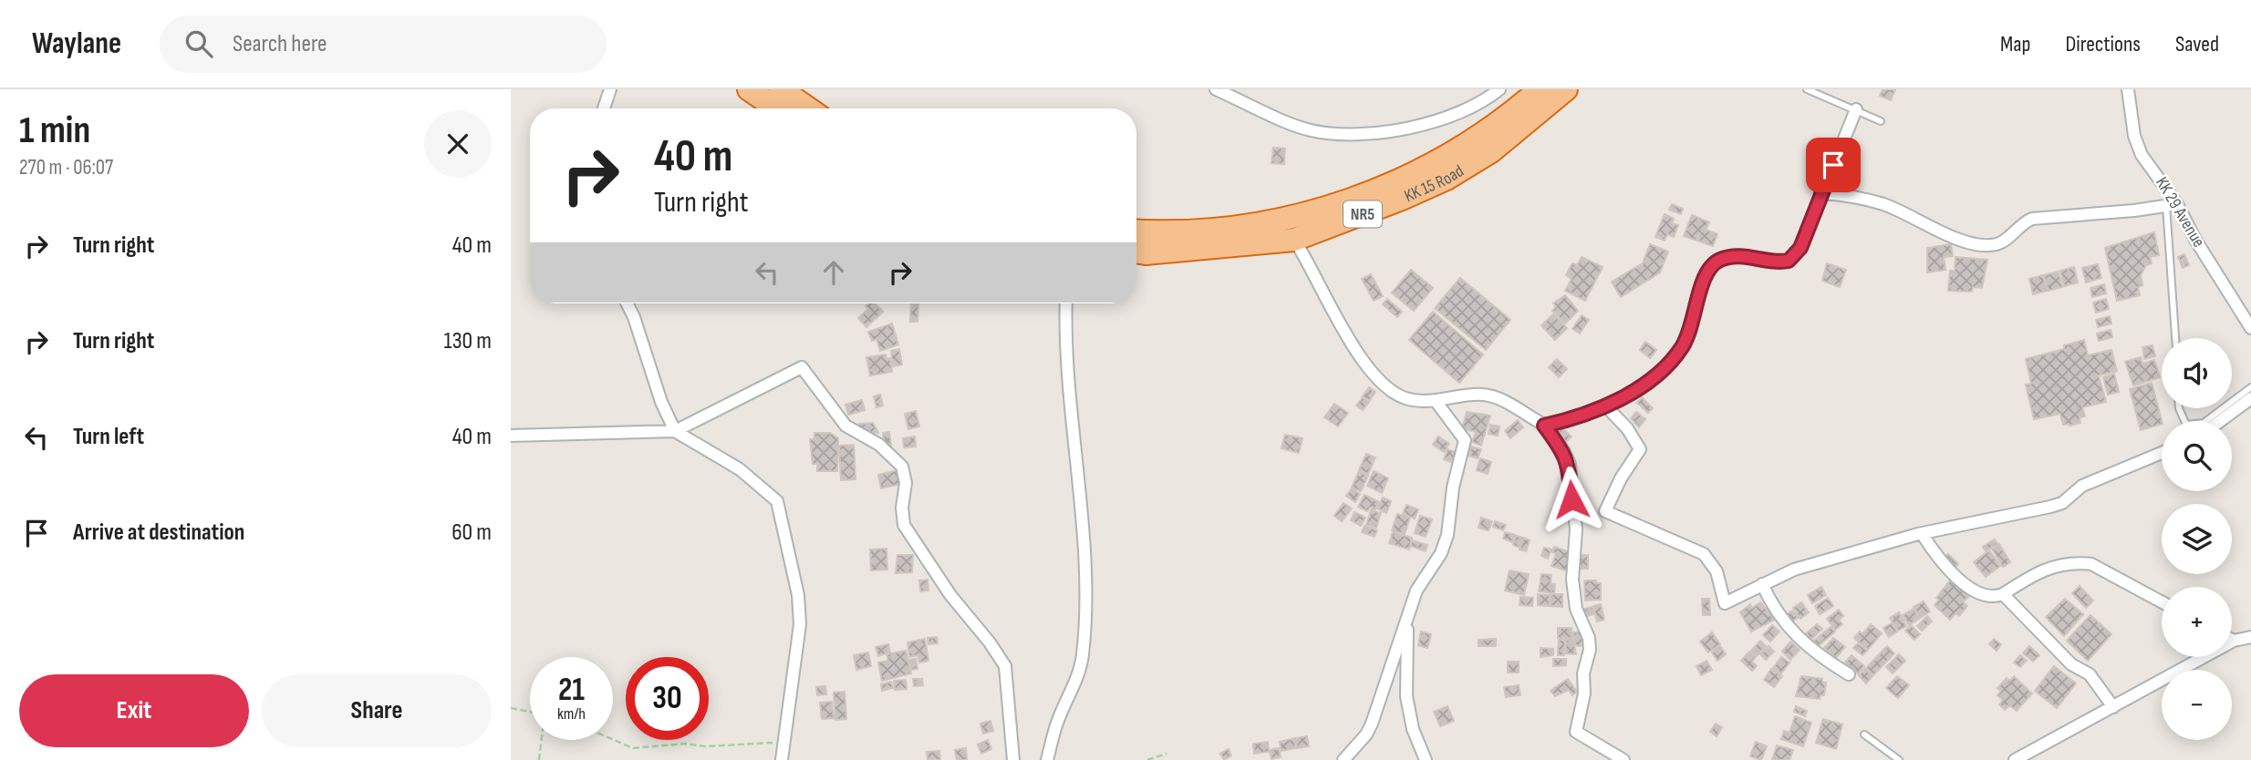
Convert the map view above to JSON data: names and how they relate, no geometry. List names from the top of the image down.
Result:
{
  "streets": {
    "highway": ["KK 15 Road", "NR5"],
    "street": ["KK 29 Avenue"]
  },
  "page": {
    "header": "Waylane",
    "search": "Search here",
    "nav": ["Map", "Directions", "Saved"],
    "heading": ["1 min", "270 m · 06:07"],
    "turn": ["40 m", "Turn right"],
    "list": [
      {
        "name": "Turn right",
        "value": "40 m"
      },
      {
        "name": "Turn right",
        "value": "130 m"
      },
      {
        "name": "Turn left",
        "value": "40 m"
      },
      {
        "name": "Arrive at destination",
        "value": "60 m"
      }
    ],
    "map_buttons": ["+", "−"],
    "speed": "21 km/h",
    "limit": "30",
    "buttons": ["Exit", "Share"]
  }
}
